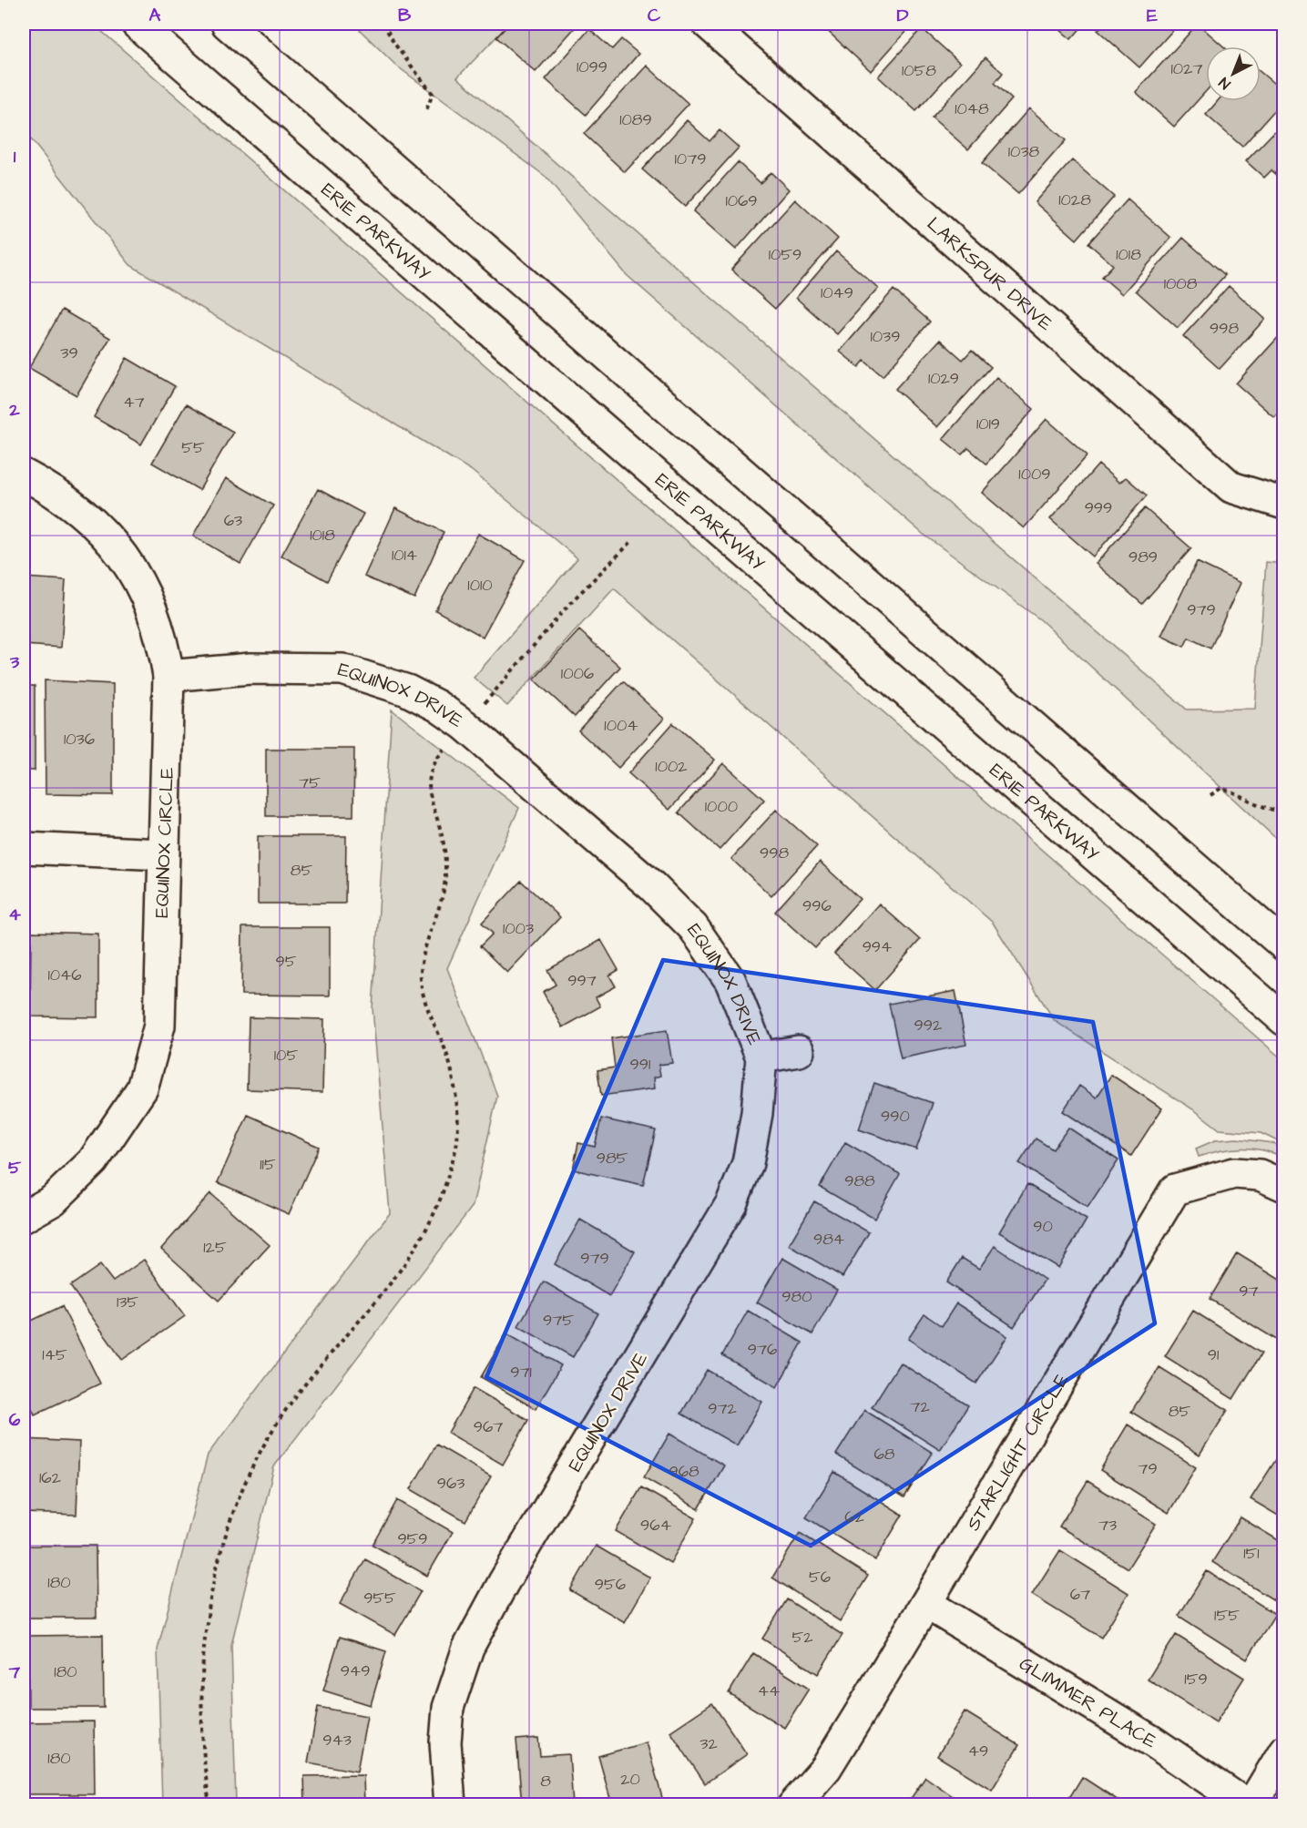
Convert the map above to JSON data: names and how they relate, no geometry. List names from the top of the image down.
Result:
{
  "streets": {
    "street": [
      "ERIE PARKWAY",
      "LARKSPUR DRIVE",
      "EQUINOX DRIVE",
      "EQUINOX CIRCLE",
      "STARLIGHT CIRCLE",
      "GLIMMER PLACE"
    ]
  },
  "crossings": [
    ["EQUINOX DRIVE", "EQUINOX CIRCLE"],
    ["STARLIGHT CIRCLE", "GLIMMER PLACE"]
  ],
  "house_numbers": [
    "1099",
    "1027",
    "1058",
    "1048",
    "1089",
    "1038",
    "1079",
    "1028",
    "1069",
    "1059",
    "1018",
    "1008",
    "1049",
    "998",
    "1039",
    "39",
    "1029",
    "47",
    "1019",
    "55",
    "1009",
    "999",
    "63",
    "1018",
    "1014",
    "989",
    "1010",
    "979",
    "1006",
    "1004",
    "1036",
    "1002",
    "75",
    "1000",
    "998",
    "85",
    "996",
    "1003",
    "994",
    "95",
    "1046",
    "997",
    "992",
    "105",
    "991",
    "990",
    "985",
    "115",
    "988",
    "90",
    "984",
    "125",
    "979",
    "97",
    "980",
    "135",
    "975",
    "976",
    "145",
    "91",
    "971",
    "72",
    "972",
    "85",
    "967",
    "68",
    "79",
    "968",
    "162",
    "963",
    "62",
    "964",
    "73",
    "959",
    "151",
    "56",
    "180",
    "956",
    "67",
    "955",
    "155",
    "52",
    "949",
    "180",
    "159",
    "44",
    "943",
    "32",
    "49",
    "180",
    "20",
    "8"
  ],
  "north": "bottom left",
  "grid": {
    "columns": [
      "A",
      "B",
      "C",
      "D",
      "E"
    ],
    "rows": [
      "1",
      "2",
      "3",
      "4",
      "5",
      "6",
      "7"
    ]
  }
}
